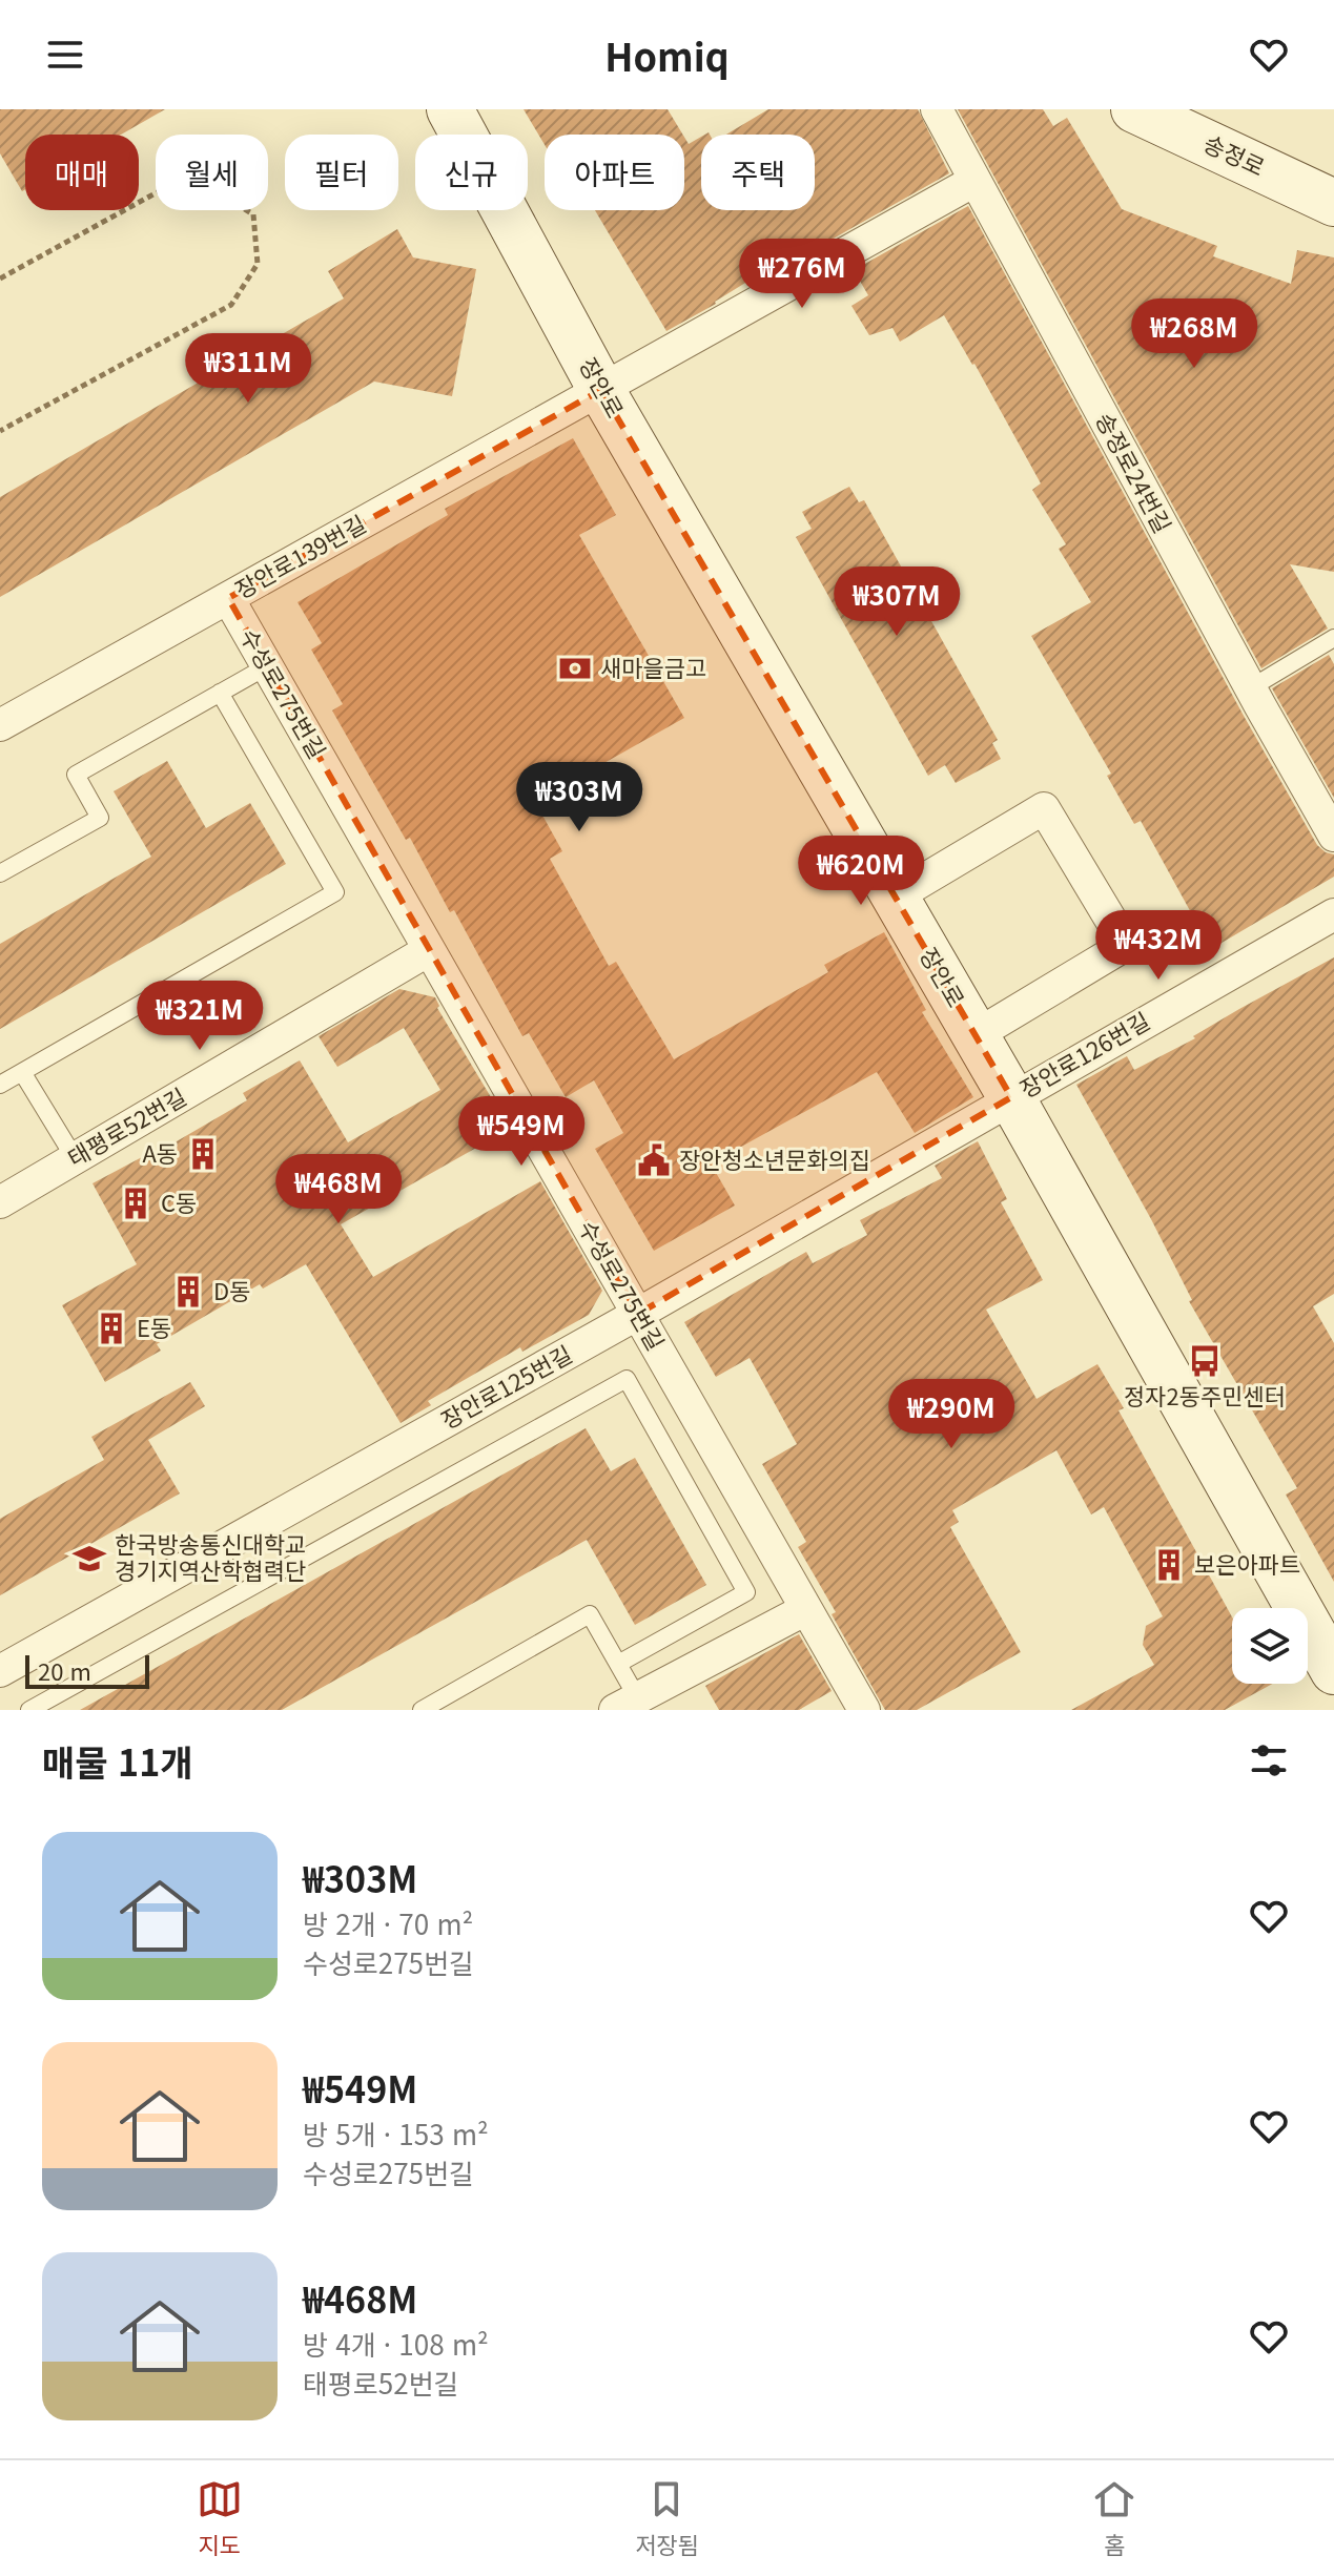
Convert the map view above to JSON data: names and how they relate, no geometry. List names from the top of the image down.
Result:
{
  "streets": {
    "main road": ["송정로", "장안로"],
    "street": [
      "송정로24번길",
      "장안로139번길",
      "수성로275번길",
      "장안로126번길",
      "태평로52번길",
      "장안로125번길"
    ]
  },
  "crossings": [
    ["장안로", "장안로139번길"],
    ["장안로", "장안로126번길"],
    ["장안로", "장안로125번길"],
    ["송정로24번길", "장안로139번길"],
    ["장안로139번길", "수성로275번길"],
    ["수성로275번길", "태평로52번길"],
    ["수성로275번길", "장안로125번길"],
    ["장안로126번길", "장안로125번길"]
  ],
  "places": {
    "bank": ["새마을금고"],
    "building": [
      "A동",
      "C동",
      "D동",
      "E동",
      "보은아파트"
    ],
    "public building": ["장안청소년문화의집"],
    "bus stop": ["정자2동주민센터"],
    "school or university": ["한국방송통신대학교 경기지역산학협력단"]
  },
  "scale_bar": "20 m",
  "page": {
    "header": "Homiq",
    "chip": [
      "매매",
      "월세",
      "필터",
      "신규",
      "아파트",
      "주택"
    ],
    "price": [
      "₩276M",
      "₩268M",
      "₩311M",
      "₩307M",
      "₩303M",
      "₩620M",
      "₩432M",
      "₩321M",
      "₩549M",
      "₩468M",
      "₩290M"
    ],
    "scale": "20 m",
    "heading": "매물 11개",
    "list": [
      {
        "name": "₩303M",
        "note": "방 2개 · 70 m² · 수성로275번길"
      },
      {
        "name": "₩549M",
        "note": "방 5개 · 153 m² · 수성로275번길"
      },
      {
        "name": "₩468M",
        "note": "방 4개 · 108 m² · 태평로52번길"
      }
    ],
    "tabs": ["지도", "저장됨", "홈"]
  }
}
